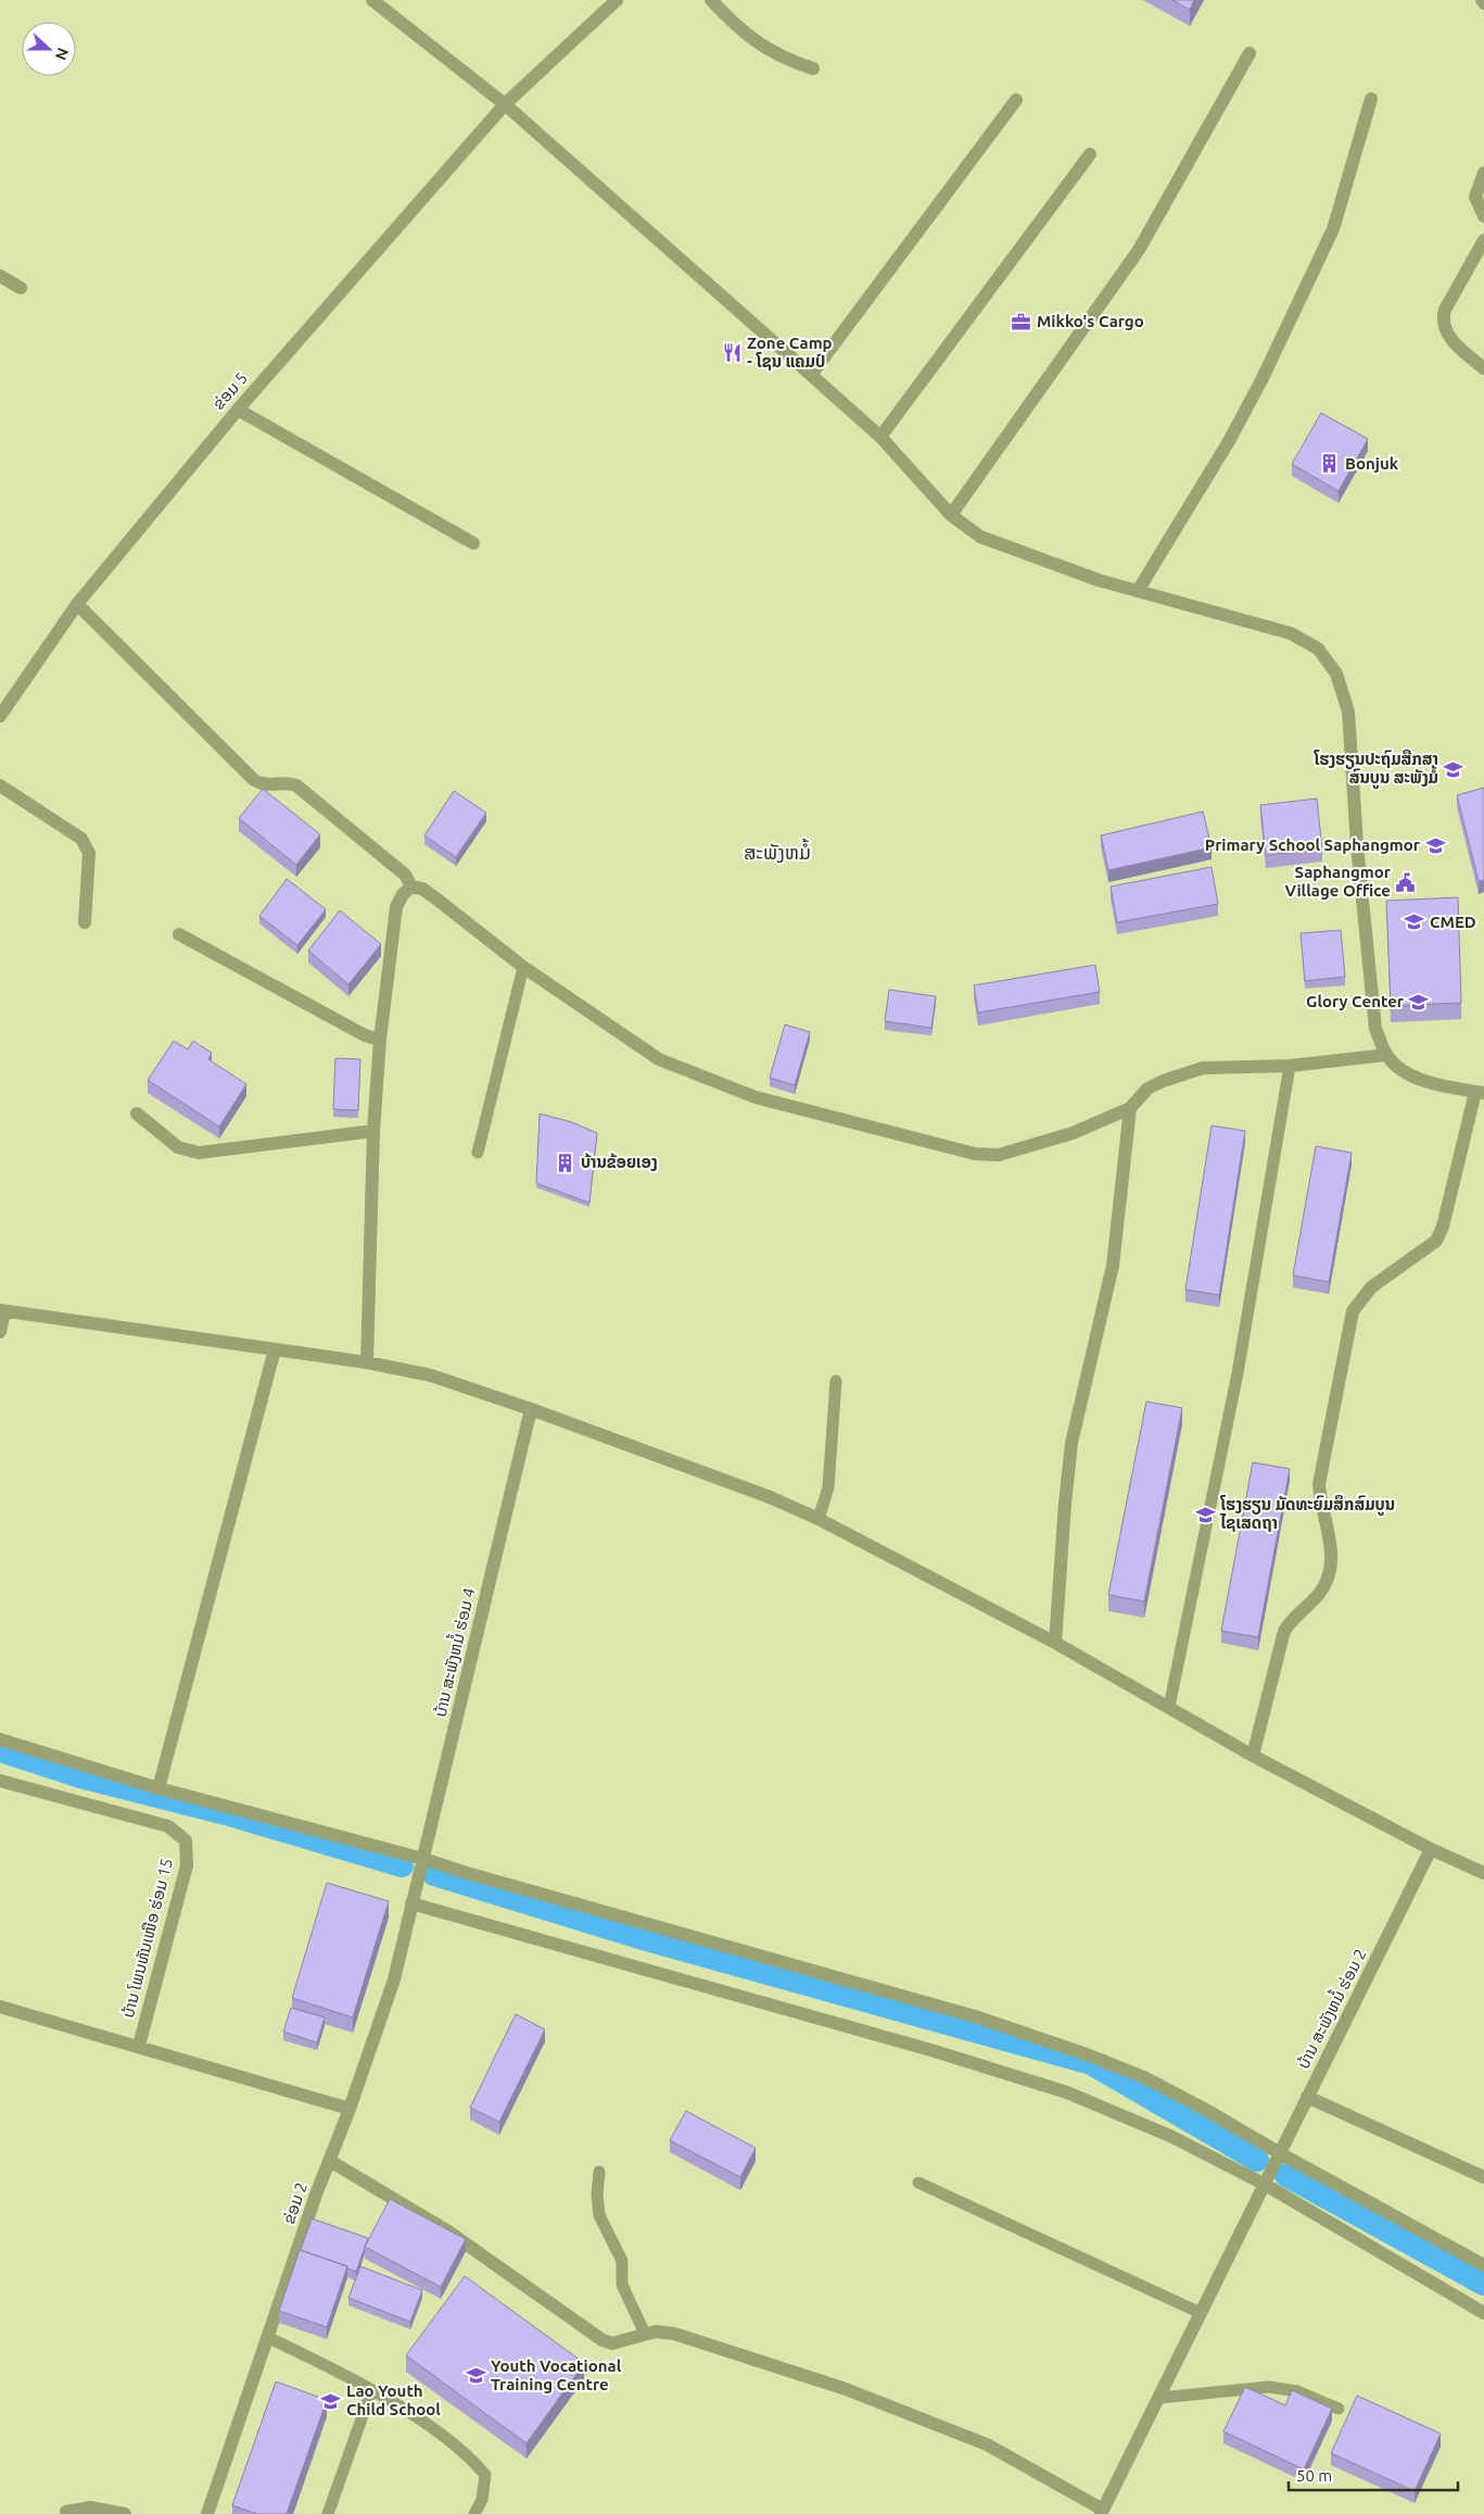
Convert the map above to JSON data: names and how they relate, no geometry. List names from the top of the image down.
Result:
{
  "streets": {
    "street": [
      "ຂ່ອມ 5",
      "ບ້ານ ສະພັງຫມໍ້ ຮ່ອມ 4",
      "ບ້ານ ໂພນທັນເໜືອ ຮ່ອມ 15",
      "ບ້ານ ສະພັງຫມໍ້ ຮ່ອມ 2",
      "ຂ່ອມ 2"
    ]
  },
  "crossings": [
    ["ບ້ານ ສະພັງຫມໍ້ ຮ່ອມ 4", "ຂ່ອມ 2"]
  ],
  "districts": ["ສະພັງຫມໍ້"],
  "places": {
    "office": ["Mikko's Cargo"],
    "restaurant": ["Zone Camp - ໂຊນ ແຄມປ໌"],
    "building": ["Bonjuk", "ບ້ານຂ້ອຍເອງ"],
    "school or university": [
      "ໂຮງຮຽນປະຖົມສືກສາ ສົນບູນ ສະພັງມໍ້",
      "Primary School Saphangmor",
      "CMED",
      "Glory Center",
      "ໂຮງຮຽນ ມັດທະຍົມສຶກສົມບູນ ໄຊເສດຖາ",
      "Youth Vocational Training Centre",
      "Lao Youth Child School"
    ],
    "public building": ["Saphangmor Village Office"]
  },
  "scale_bar": "50 m",
  "north": "right"
}
